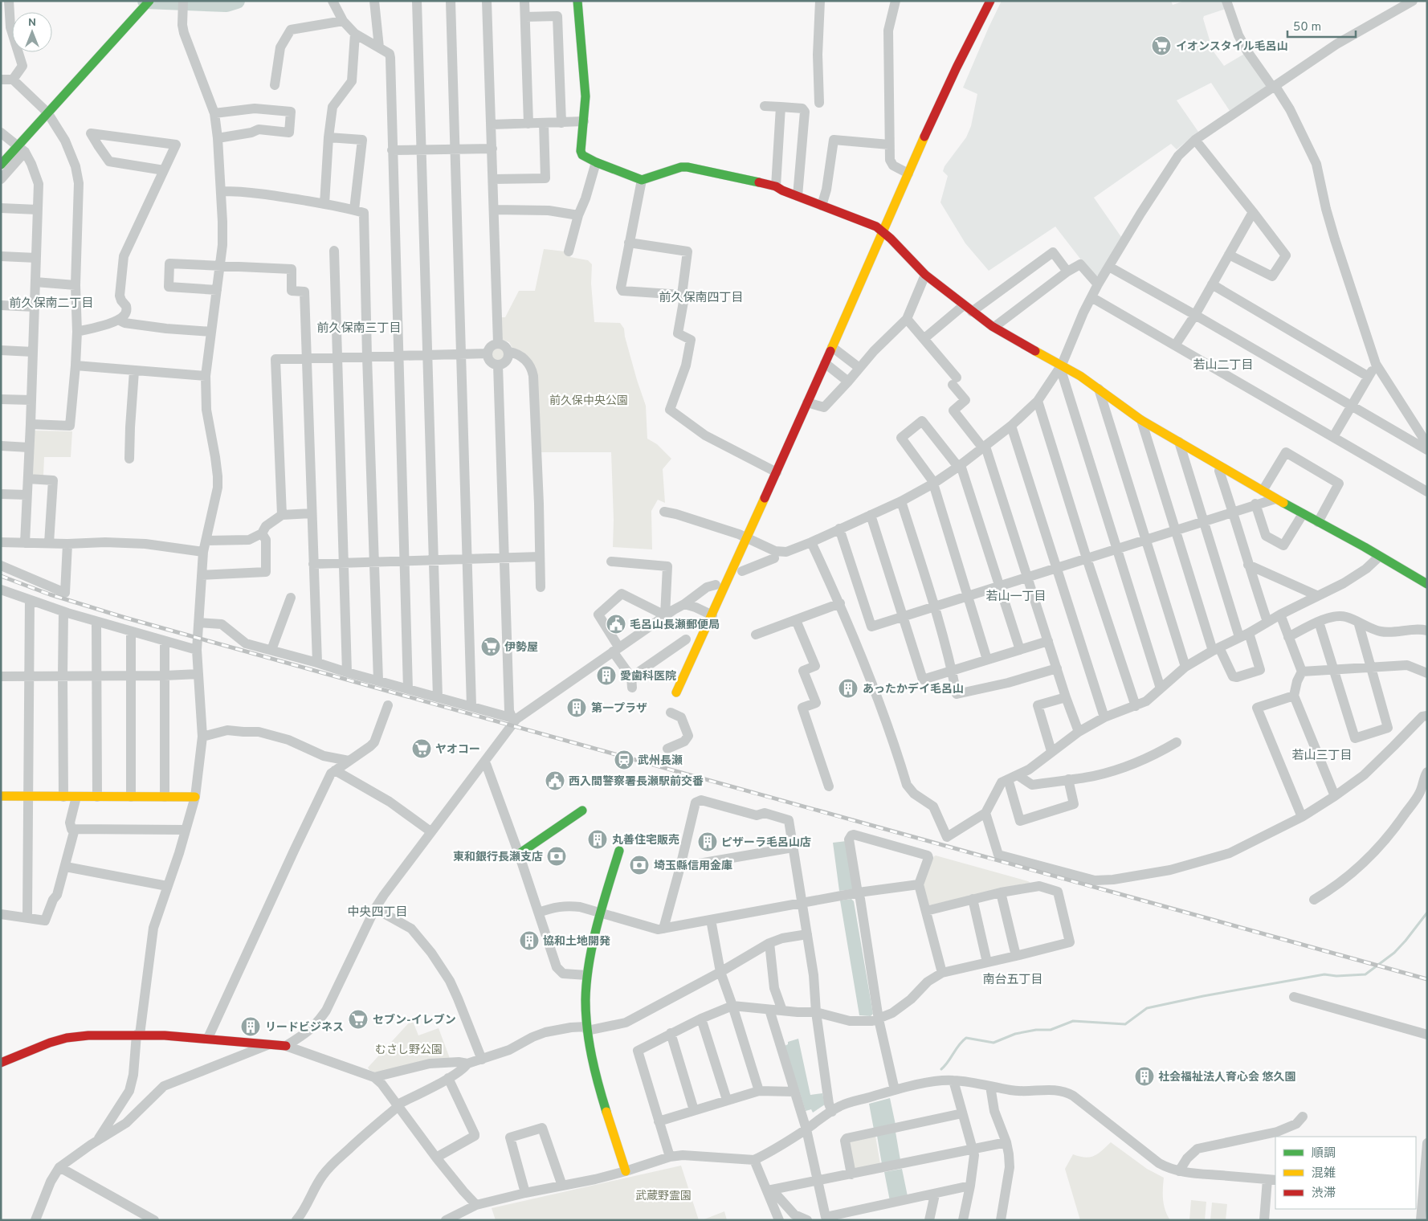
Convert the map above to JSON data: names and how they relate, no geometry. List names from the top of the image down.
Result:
{
  "districts": [
    "前久保南四丁目",
    "前久保南二丁目",
    "前久保南三丁目",
    "若山二丁目",
    "若山一丁目",
    "若山三丁目",
    "中央四丁目",
    "南台五丁目"
  ],
  "parks": ["前久保中央公園", "むさし野公園", "武蔵野霊園"],
  "places": {
    "supermarket": [
      "イオンスタイル毛呂山",
      "伊勢屋",
      "ヤオコー",
      "セブン-イレブン"
    ],
    "public building": ["毛呂山長瀬郵便局", "西入間警察署長瀬駅前交番"],
    "building": [
      "愛歯科医院",
      "あったかデイ毛呂山",
      "第一プラザ",
      "丸善住宅販売",
      "ピザーラ毛呂山店",
      "協和土地開発",
      "リードビジネス",
      "社会福祉法人育心会 悠久園"
    ],
    "station": ["武州長瀬"],
    "bank": ["東和銀行長瀬支店", "埼玉縣信用金庫"]
  },
  "legend": ["順調", "混雑", "渋滞"],
  "scale_bar": "50 m",
  "north": "top"
}
